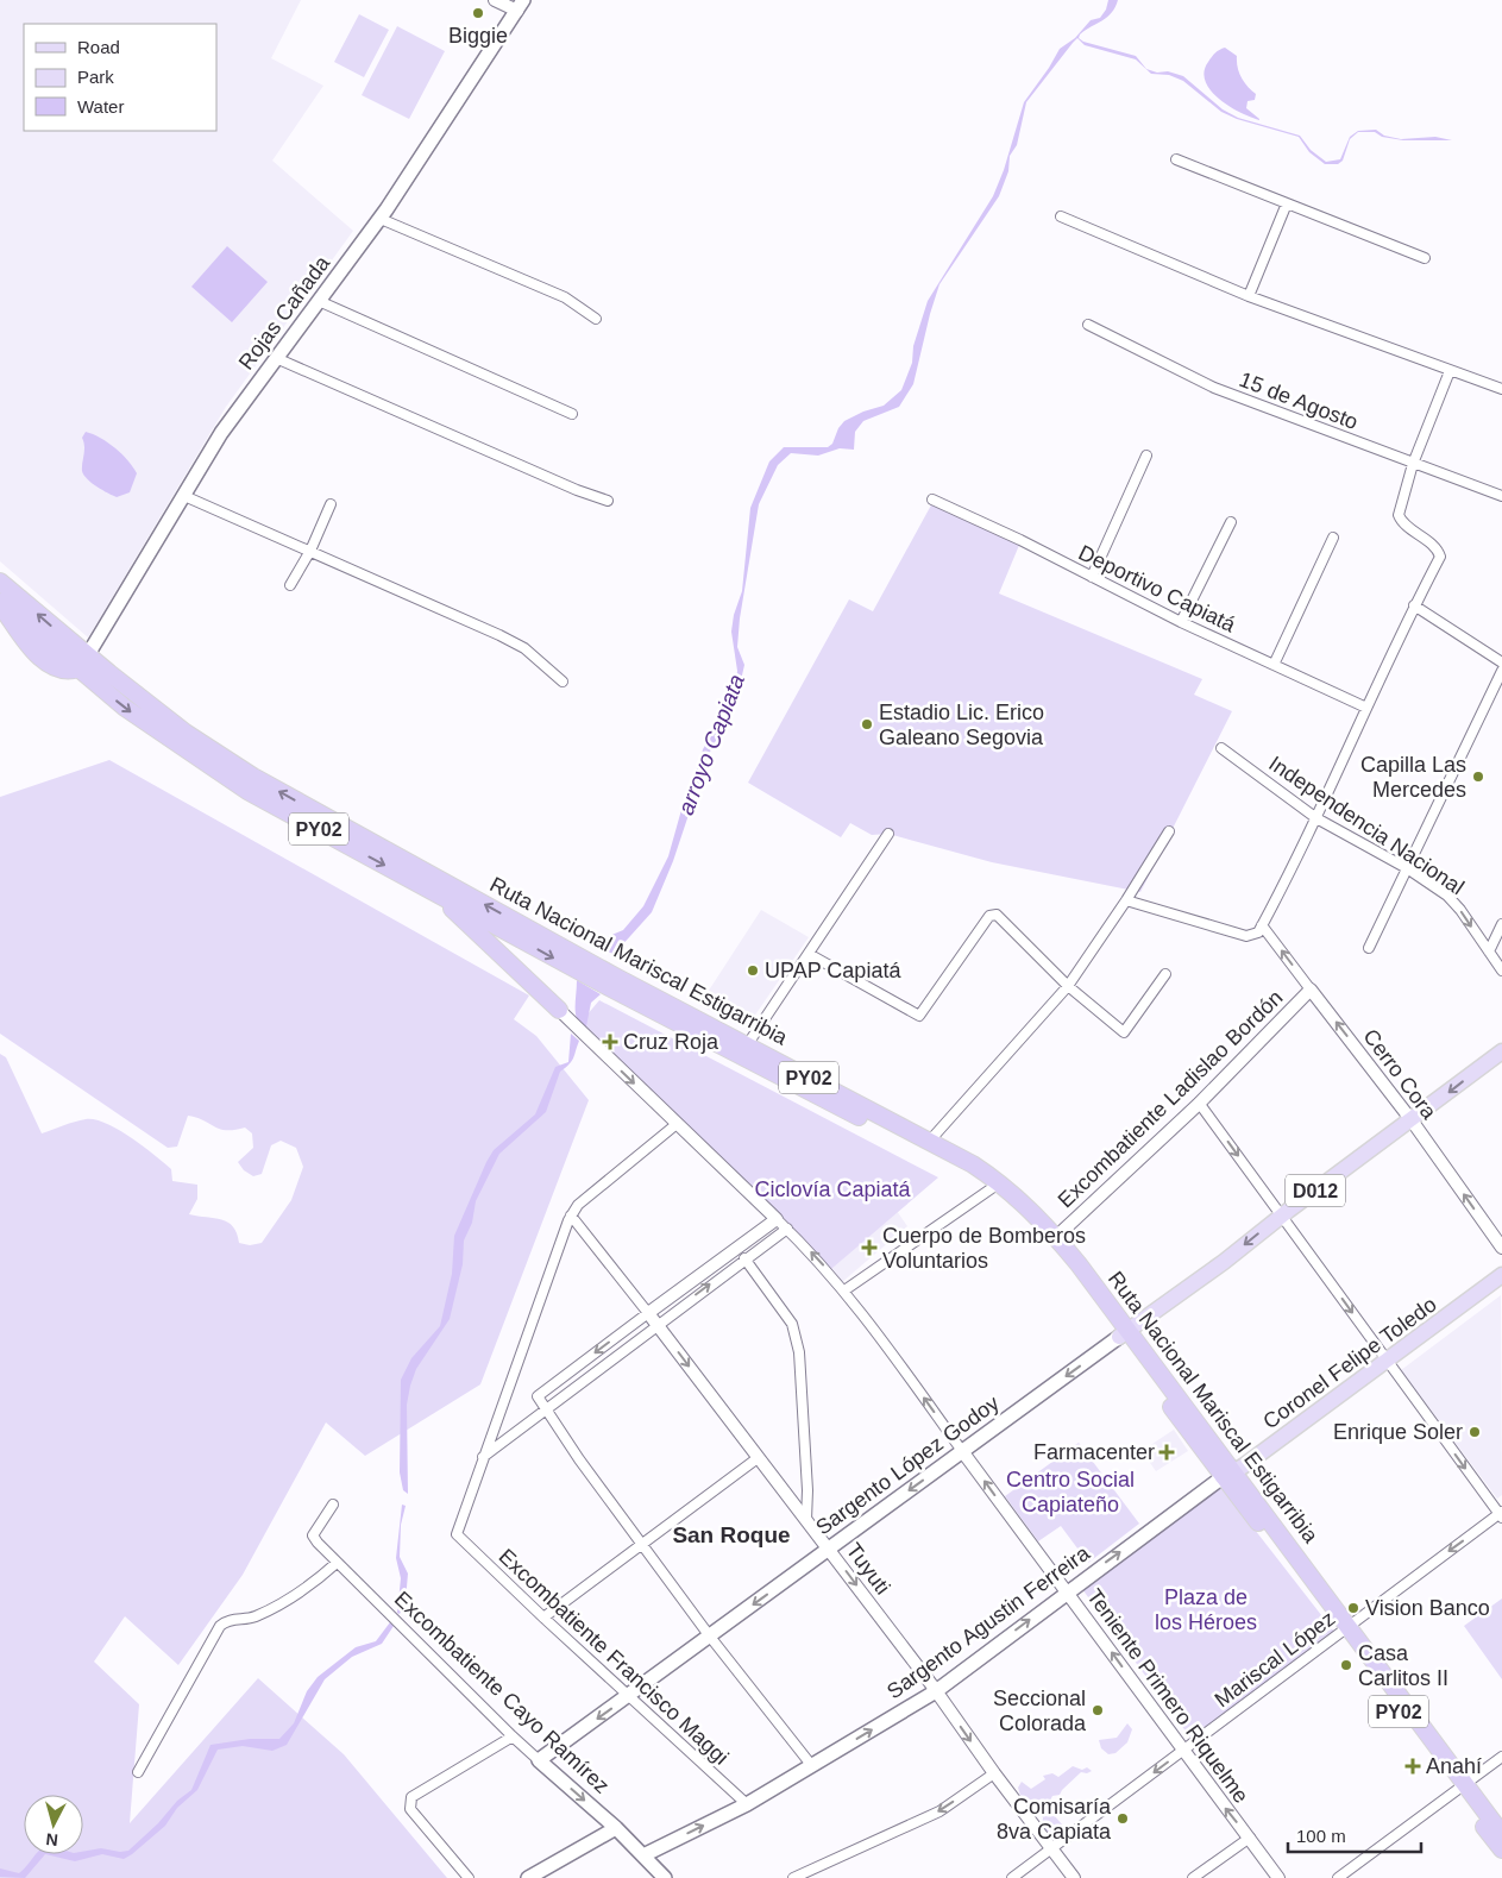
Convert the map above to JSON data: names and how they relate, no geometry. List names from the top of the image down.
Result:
{
  "streets": {
    "highway": ["PY02", "Ruta Nacional Mariscal Estigarribia"],
    "main road": [
      "Rojas Cañada",
      "D012",
      "Coronel Felipe Toledo",
      "Sargento López Godoy",
      "Sargento Agustin Ferreira",
      "Excombatiente Cayo Ramírez"
    ],
    "street": [
      "15 de Agosto",
      "Deportivo Capiatá",
      "Independencia Nacional",
      "Cerro Cora",
      "Excombatiente Ladislao Bordón",
      "Tuyuti",
      "Excombatiente Francisco Maggi",
      "Mariscal López",
      "Teniente Primero Riquelme"
    ]
  },
  "crossings": [
    ["Rojas Cañada", "Ruta Nacional Mariscal Estigarribia"],
    ["Ruta Nacional Mariscal Estigarribia", "Excombatiente Ladislao Bordón"],
    ["Ruta Nacional Mariscal Estigarribia", "D012"],
    ["Ruta Nacional Mariscal Estigarribia", "Coronel Felipe Toledo"],
    ["Ruta Nacional Mariscal Estigarribia", "Sargento López Godoy"],
    ["Ruta Nacional Mariscal Estigarribia", "Sargento Agustin Ferreira"],
    ["Ruta Nacional Mariscal Estigarribia", "Mariscal López"],
    ["Cerro Cora", "Excombatiente Ladislao Bordón"],
    ["Cerro Cora", "D012"],
    ["D012", "Sargento López Godoy"],
    ["Coronel Felipe Toledo", "Sargento Agustin Ferreira"],
    ["Sargento López Godoy", "Tuyuti"],
    ["Sargento López Godoy", "Excombatiente Francisco Maggi"],
    ["Sargento López Godoy", "Excombatiente Cayo Ramírez"],
    ["Sargento López Godoy", "Teniente Primero Riquelme"],
    ["Tuyuti", "Sargento Agustin Ferreira"],
    ["Tuyuti", "Mariscal López"],
    ["Sargento Agustin Ferreira", "Excombatiente Francisco Maggi"],
    ["Sargento Agustin Ferreira", "Excombatiente Cayo Ramírez"],
    ["Sargento Agustin Ferreira", "Teniente Primero Riquelme"],
    ["Mariscal López", "Teniente Primero Riquelme"]
  ],
  "one_way": [
    "Cerro Cora",
    "Sargento López Godoy",
    "Tuyuti",
    "Sargento Agustin Ferreira",
    "Mariscal López",
    "Teniente Primero Riquelme"
  ],
  "districts": ["San Roque"],
  "water": ["arroyo Capiata"],
  "parks": ["Ciclovía Capiatá", "Centro Social Capiateño", "Plaza de los Héroes"],
  "places": {
    "other": [
      "Biggie",
      "Estadio Lic. Erico Galeano Segovia",
      "Capilla Las Mercedes",
      "UPAP Capiatá",
      "Enrique Soler",
      "Vision Banco",
      "Casa Carlitos II",
      "Seccional Colorada",
      "Comisaría 8va Capiata"
    ],
    "health": [
      "Cruz Roja",
      "Cuerpo de Bomberos Voluntarios",
      "Farmacenter",
      "Anahí"
    ]
  },
  "legend": ["Road", "Park", "Water"],
  "scale_bar": "100 m",
  "north": "bottom"
}
